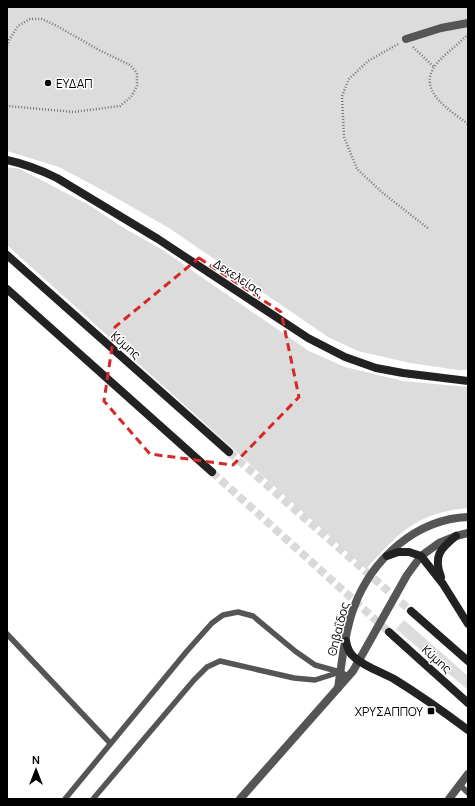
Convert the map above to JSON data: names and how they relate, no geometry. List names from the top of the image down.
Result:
{
  "streets": {
    "main road": ["Δεκελείας", "Κύμης"],
    "street": ["Θηβαΐδος"]
  },
  "places": {
    "other": ["ΕΥΔΑΠ"],
    "transit": ["ΧΡΥΣΑΠΠΟΥ"]
  },
  "north": "top"
}
